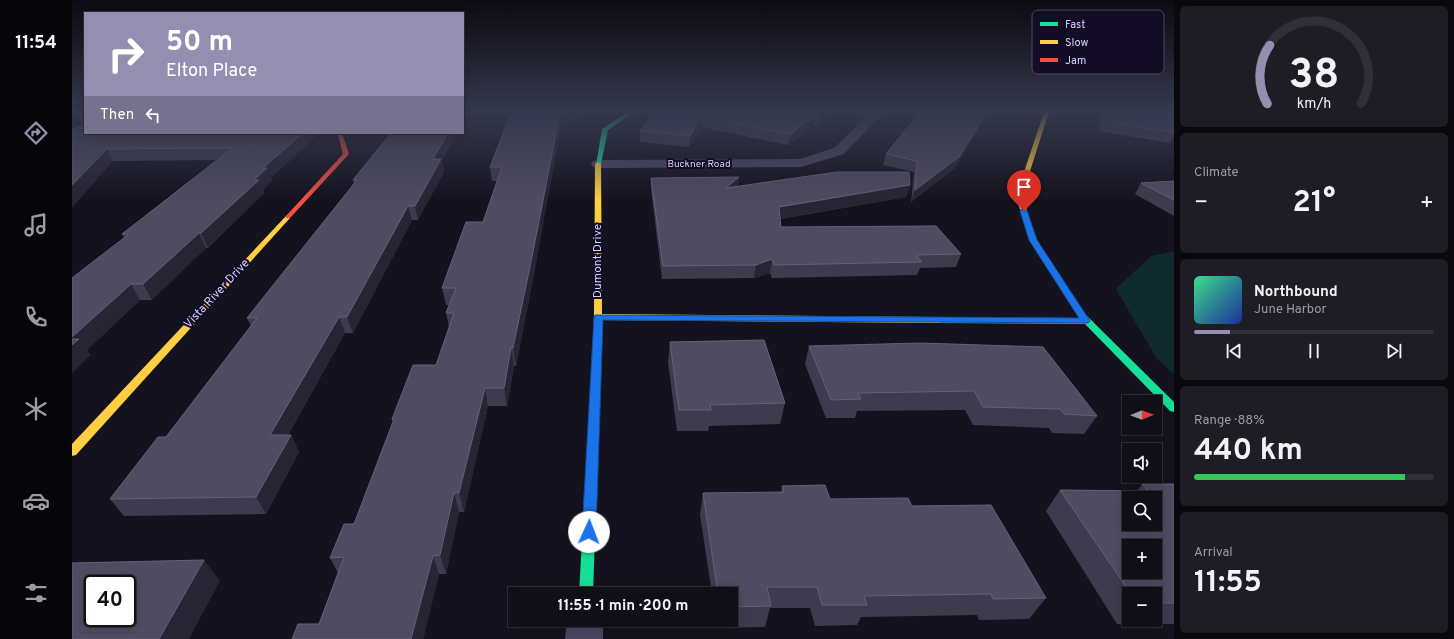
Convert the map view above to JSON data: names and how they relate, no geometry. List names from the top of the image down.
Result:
{
  "streets": {
    "street": ["Buckner Road", "Dumont Drive", "Vista River Drive"]
  },
  "crossings": [
    ["Buckner Road", "Dumont Drive"]
  ],
  "legend": ["Fast", "Slow", "Jam"],
  "north": "right",
  "page": {
    "tabs": "11:54",
    "turn": ["50 m", "Elton Place"],
    "then": "Then",
    "tile": [
      "Climate",
      ["Range · 88%", "440 km"],
      ["Arrival", "11:55"]
    ],
    "heat": ["−", "21°", "+"],
    "song": ["Northbound", "June Harbor"],
    "map_buttons": ["+", "−"],
    "limit": "40",
    "trip": "11:55 · 1 min · 200 m",
    "gauge": ["38", "km/h"]
  }
}
